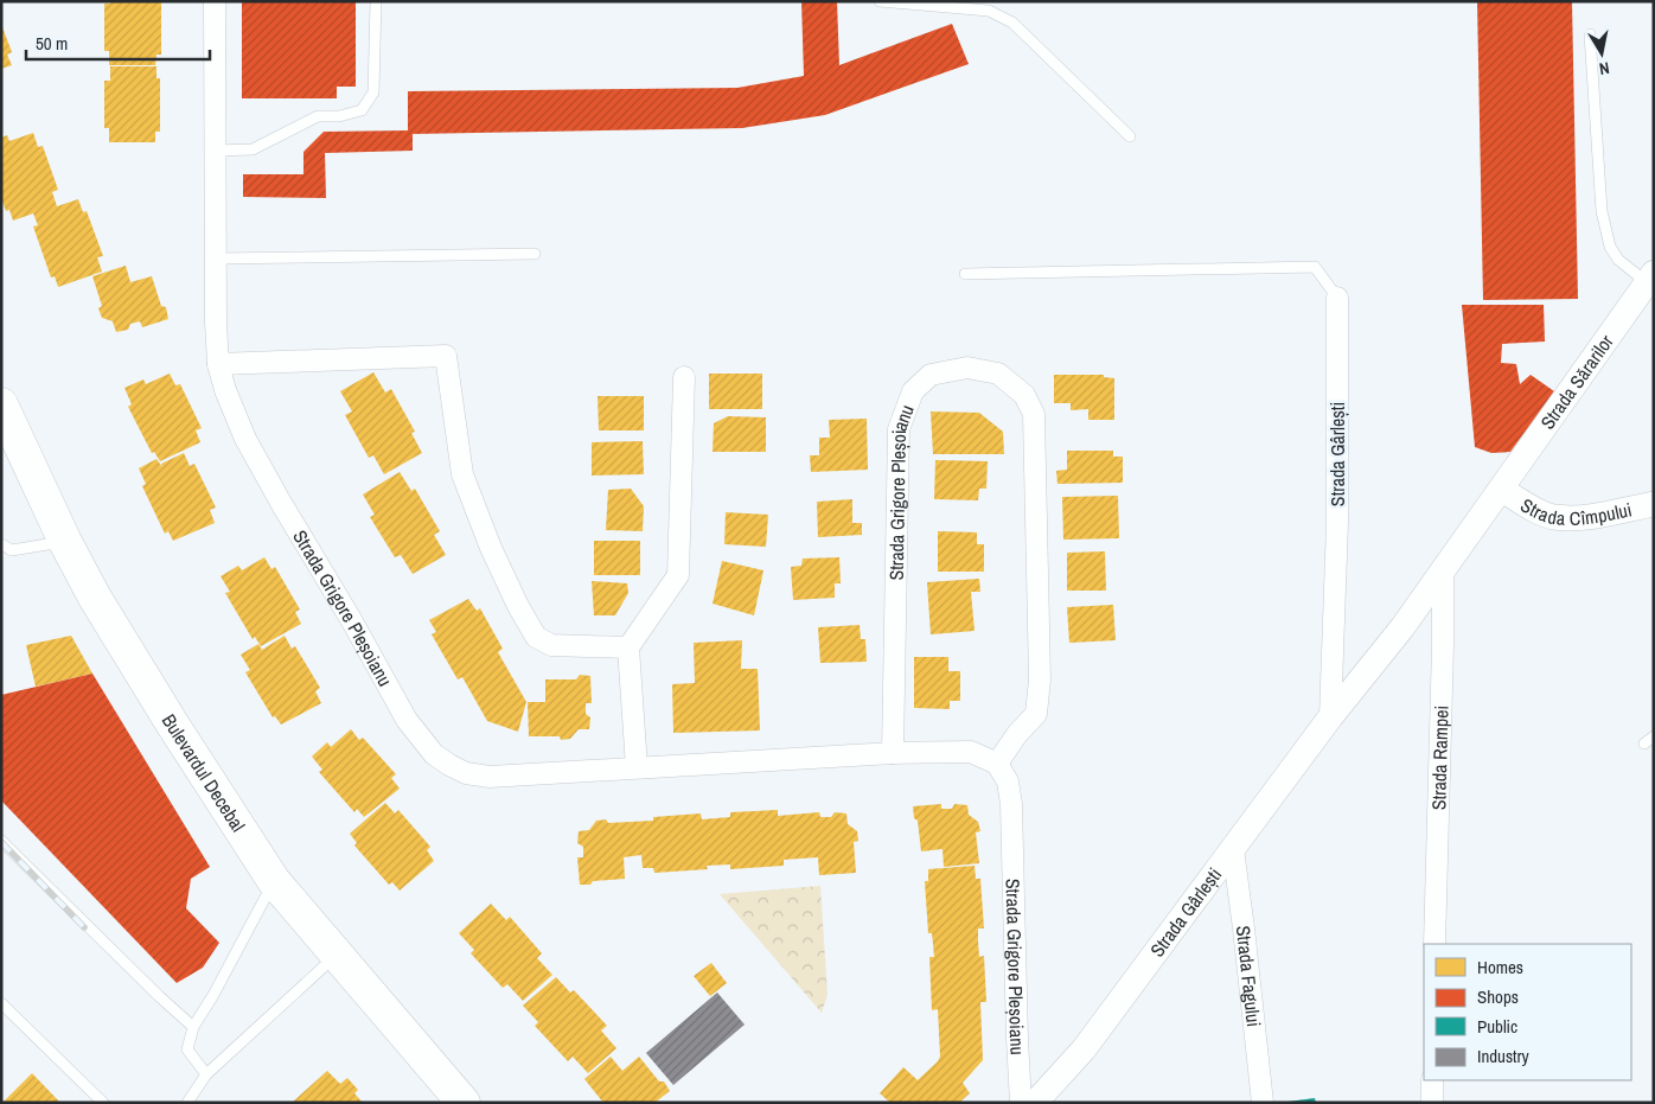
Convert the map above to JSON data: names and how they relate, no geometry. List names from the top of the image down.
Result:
{
  "streets": {
    "main road": ["Bulevardul Decebal"],
    "street": [
      "Strada Sărarilor",
      "Strada Gârlești",
      "Strada Grigore Pleșoianu",
      "Strada Cîmpului",
      "Strada Rampei",
      "Strada Fagului"
    ]
  },
  "crossings": [
    ["Strada Sărarilor", "Strada Gârlești"],
    ["Strada Sărarilor", "Strada Cîmpului"],
    ["Strada Gârlești", "Strada Cîmpului"],
    ["Strada Gârlești", "Strada Rampei"],
    ["Strada Gârlești", "Strada Fagului"]
  ],
  "legend": [
    "Homes",
    "Shops",
    "Public",
    "Industry"
  ],
  "scale_bar": "50 m",
  "north": "bottom"
}
